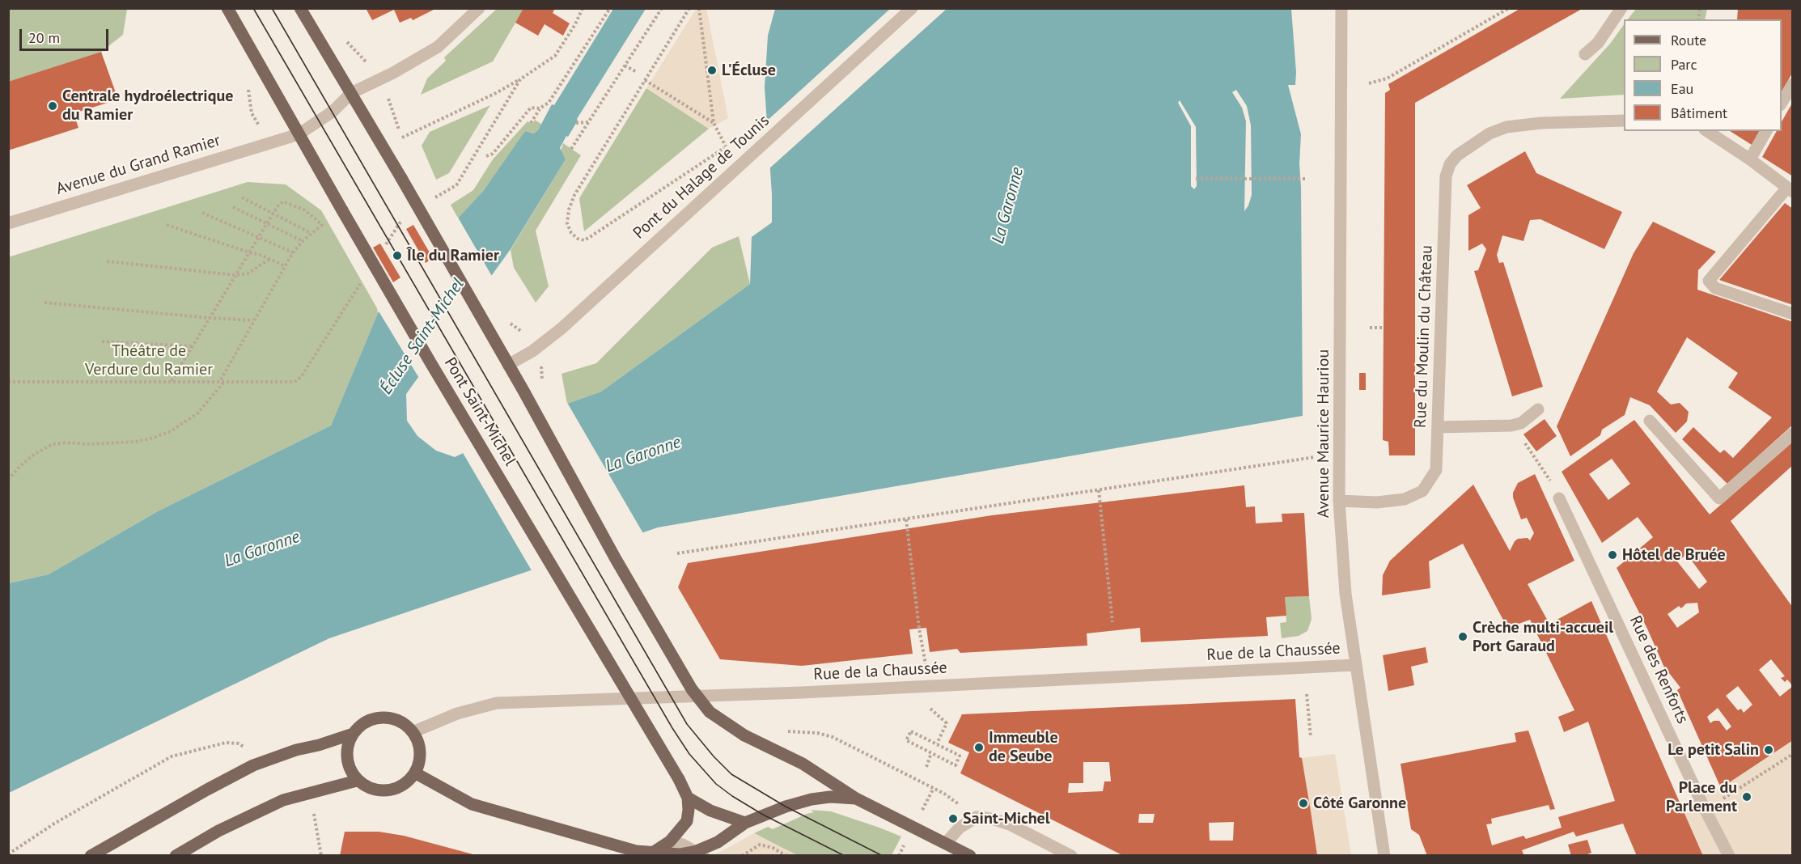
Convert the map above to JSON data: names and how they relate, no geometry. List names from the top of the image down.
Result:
{
  "streets": {
    "main road": ["Pont Saint-Michel"],
    "street": [
      "Avenue du Grand Ramier",
      "Pont du Halage de Tounis",
      "Rue du Moulin du Château",
      "Avenue Maurice Hauriou",
      "Rue de la Chaussée",
      "Rue des Renforts"
    ]
  },
  "crossings": [
    ["Avenue du Grand Ramier", "Pont Saint-Michel"],
    ["Rue du Moulin du Château", "Avenue Maurice Hauriou"],
    ["Avenue Maurice Hauriou", "Rue de la Chaussée"]
  ],
  "water": ["La Garonne", "Écluse Saint-Michel"],
  "parks": ["Théâtre de Verdure du Ramier"],
  "places": [
    "L'Écluse",
    "Centrale hydroélectrique du Ramier",
    "Île du Ramier",
    "Hôtel de Bruée",
    "Crèche multi-accueil Port Garaud",
    "Immeuble de Seube",
    "Le petit Salin",
    "Place du Parlement",
    "Côté Garonne",
    "Saint-Michel"
  ],
  "legend": [
    "Route",
    "Parc",
    "Eau",
    "Bâtiment"
  ],
  "scale_bar": "20 m"
}
